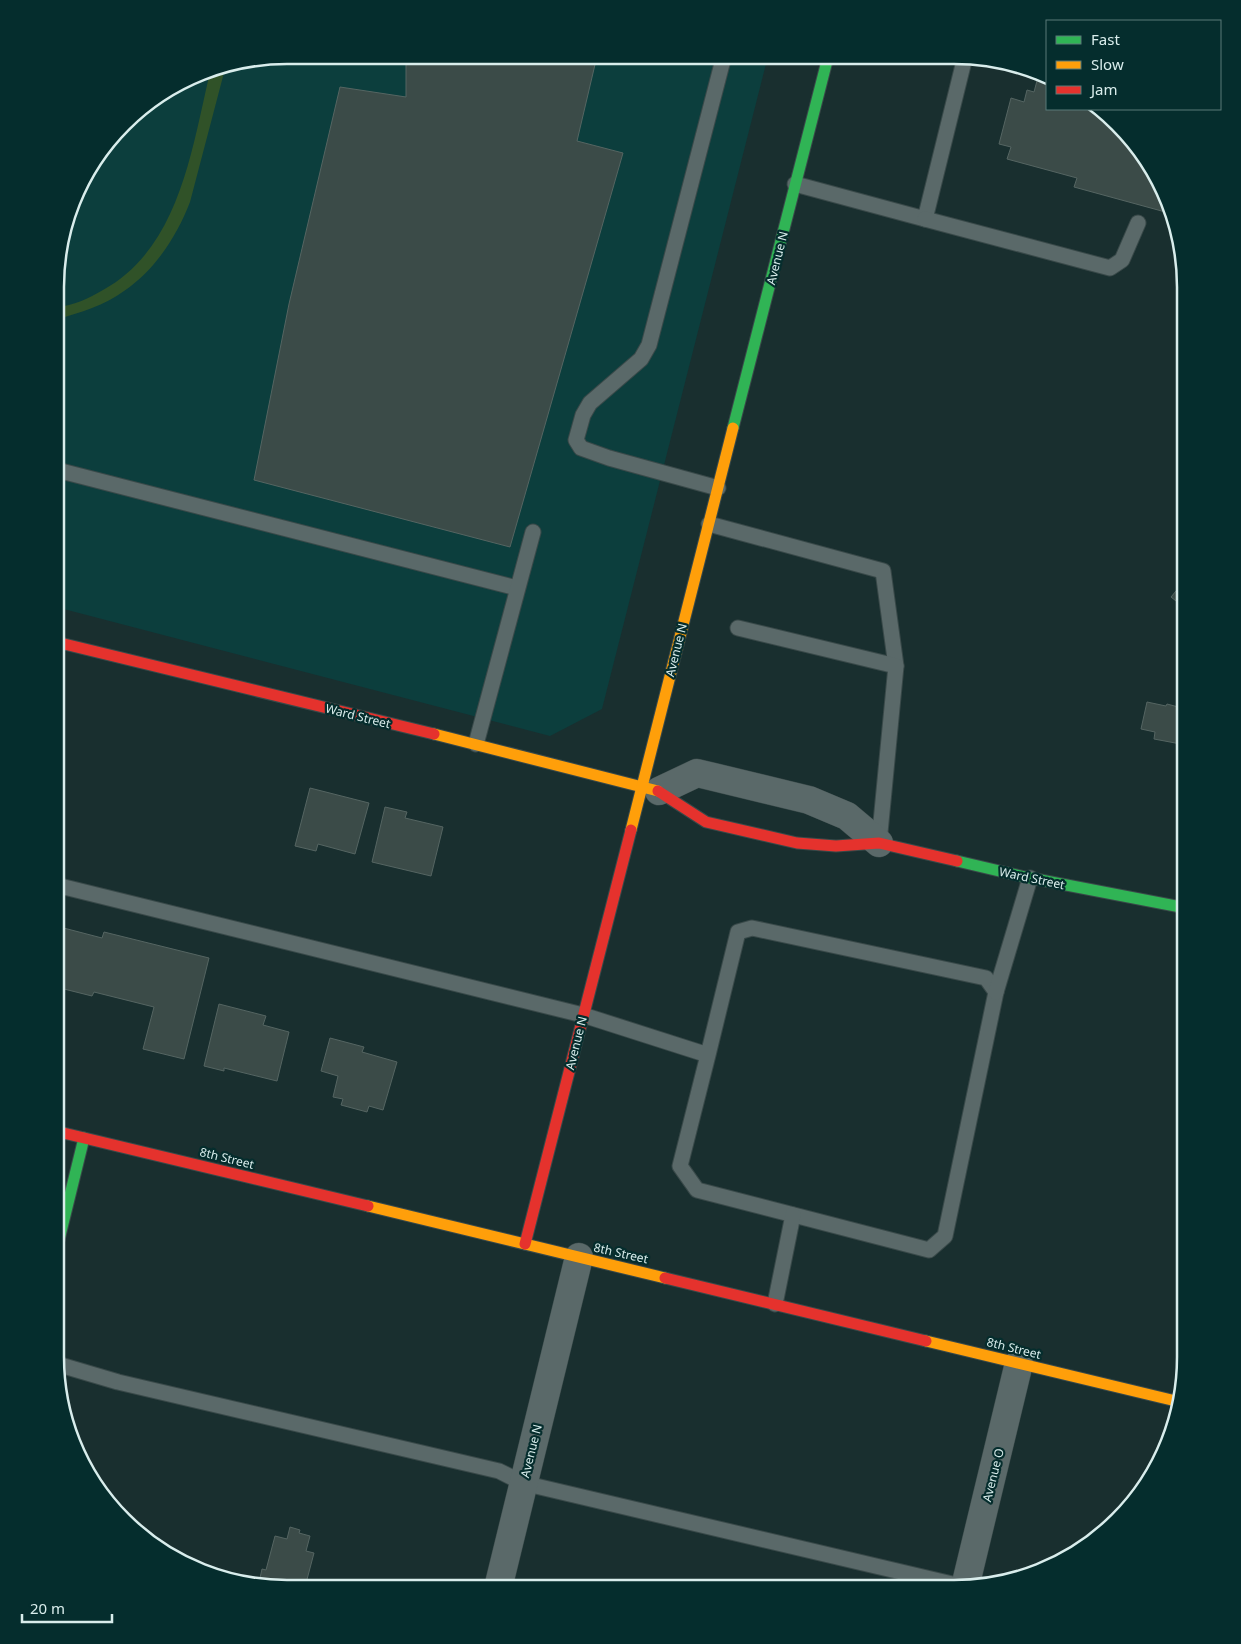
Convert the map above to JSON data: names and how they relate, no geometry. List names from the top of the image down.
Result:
{
  "streets": {
    "street": [
      "Avenue N",
      "Ward Street",
      "8th Street",
      "Avenue O"
    ]
  },
  "crossings": [
    ["Avenue N", "Ward Street"],
    ["Avenue N", "8th Street"],
    ["8th Street", "Avenue O"]
  ],
  "legend": ["Fast", "Slow", "Jam"],
  "scale_bar": "20 m"
}
